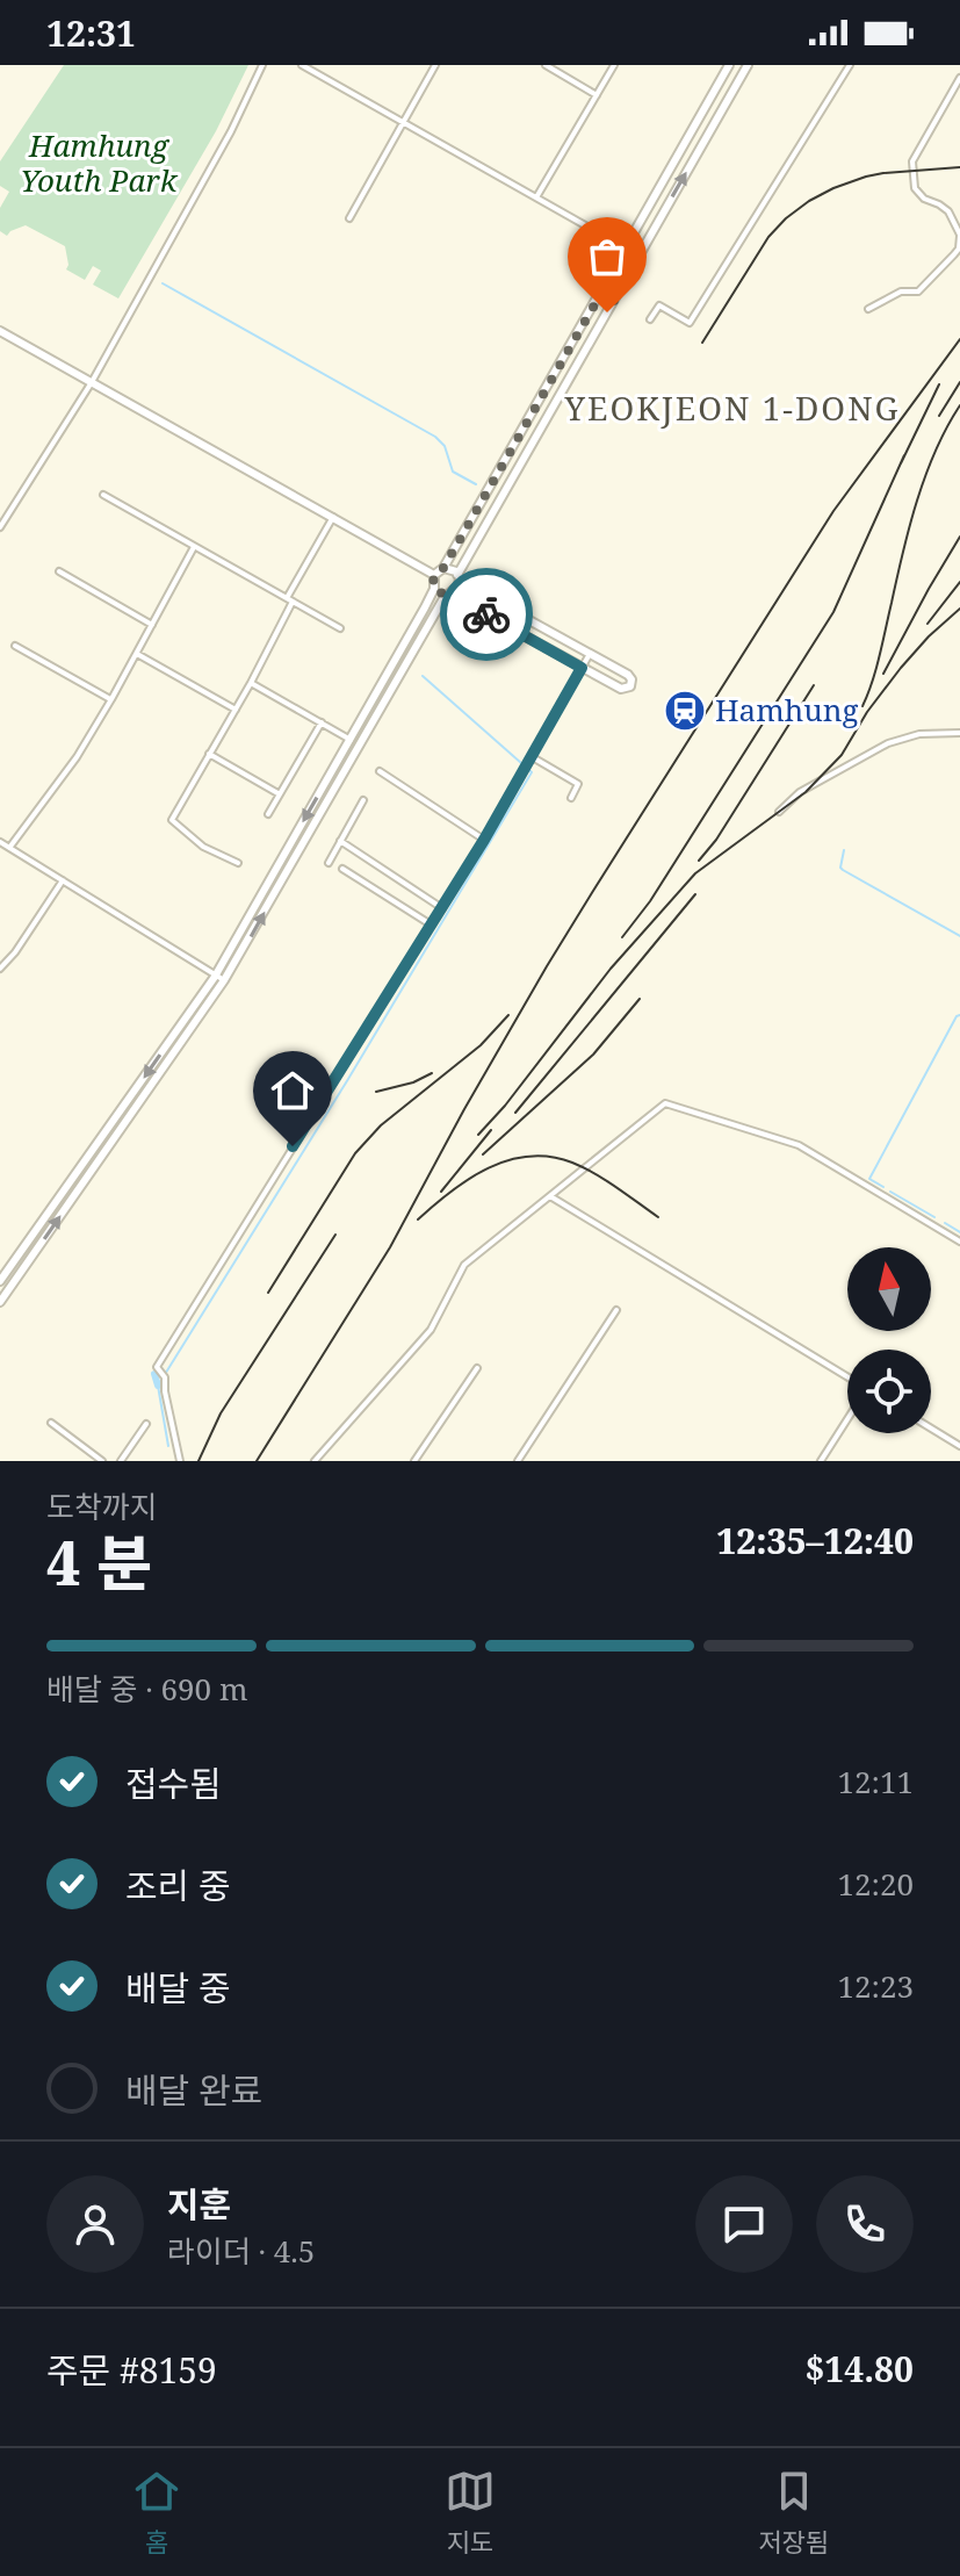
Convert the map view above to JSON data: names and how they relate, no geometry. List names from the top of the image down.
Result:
{
  "districts": ["YEOKJEON 1-DONG"],
  "parks": ["Hamhung Youth Park"],
  "places": {
    "station": ["Hamhung"]
  },
  "north": "top",
  "page": {
    "status": "12:31",
    "heading": ["4 분", "도착까지", "12:35–12:40"],
    "panel": [
      "지훈",
      "라이더 · 4.5",
      "주문 #8159",
      "$14.80"
    ],
    "bar": "배달 중 · 690 m",
    "list": [
      ["접수됨", "12:11"],
      ["조리 중", "12:20"],
      ["배달 중", "12:23"],
      "배달 완료"
    ],
    "tabs": ["홈", "지도", "저장됨"]
  }
}
